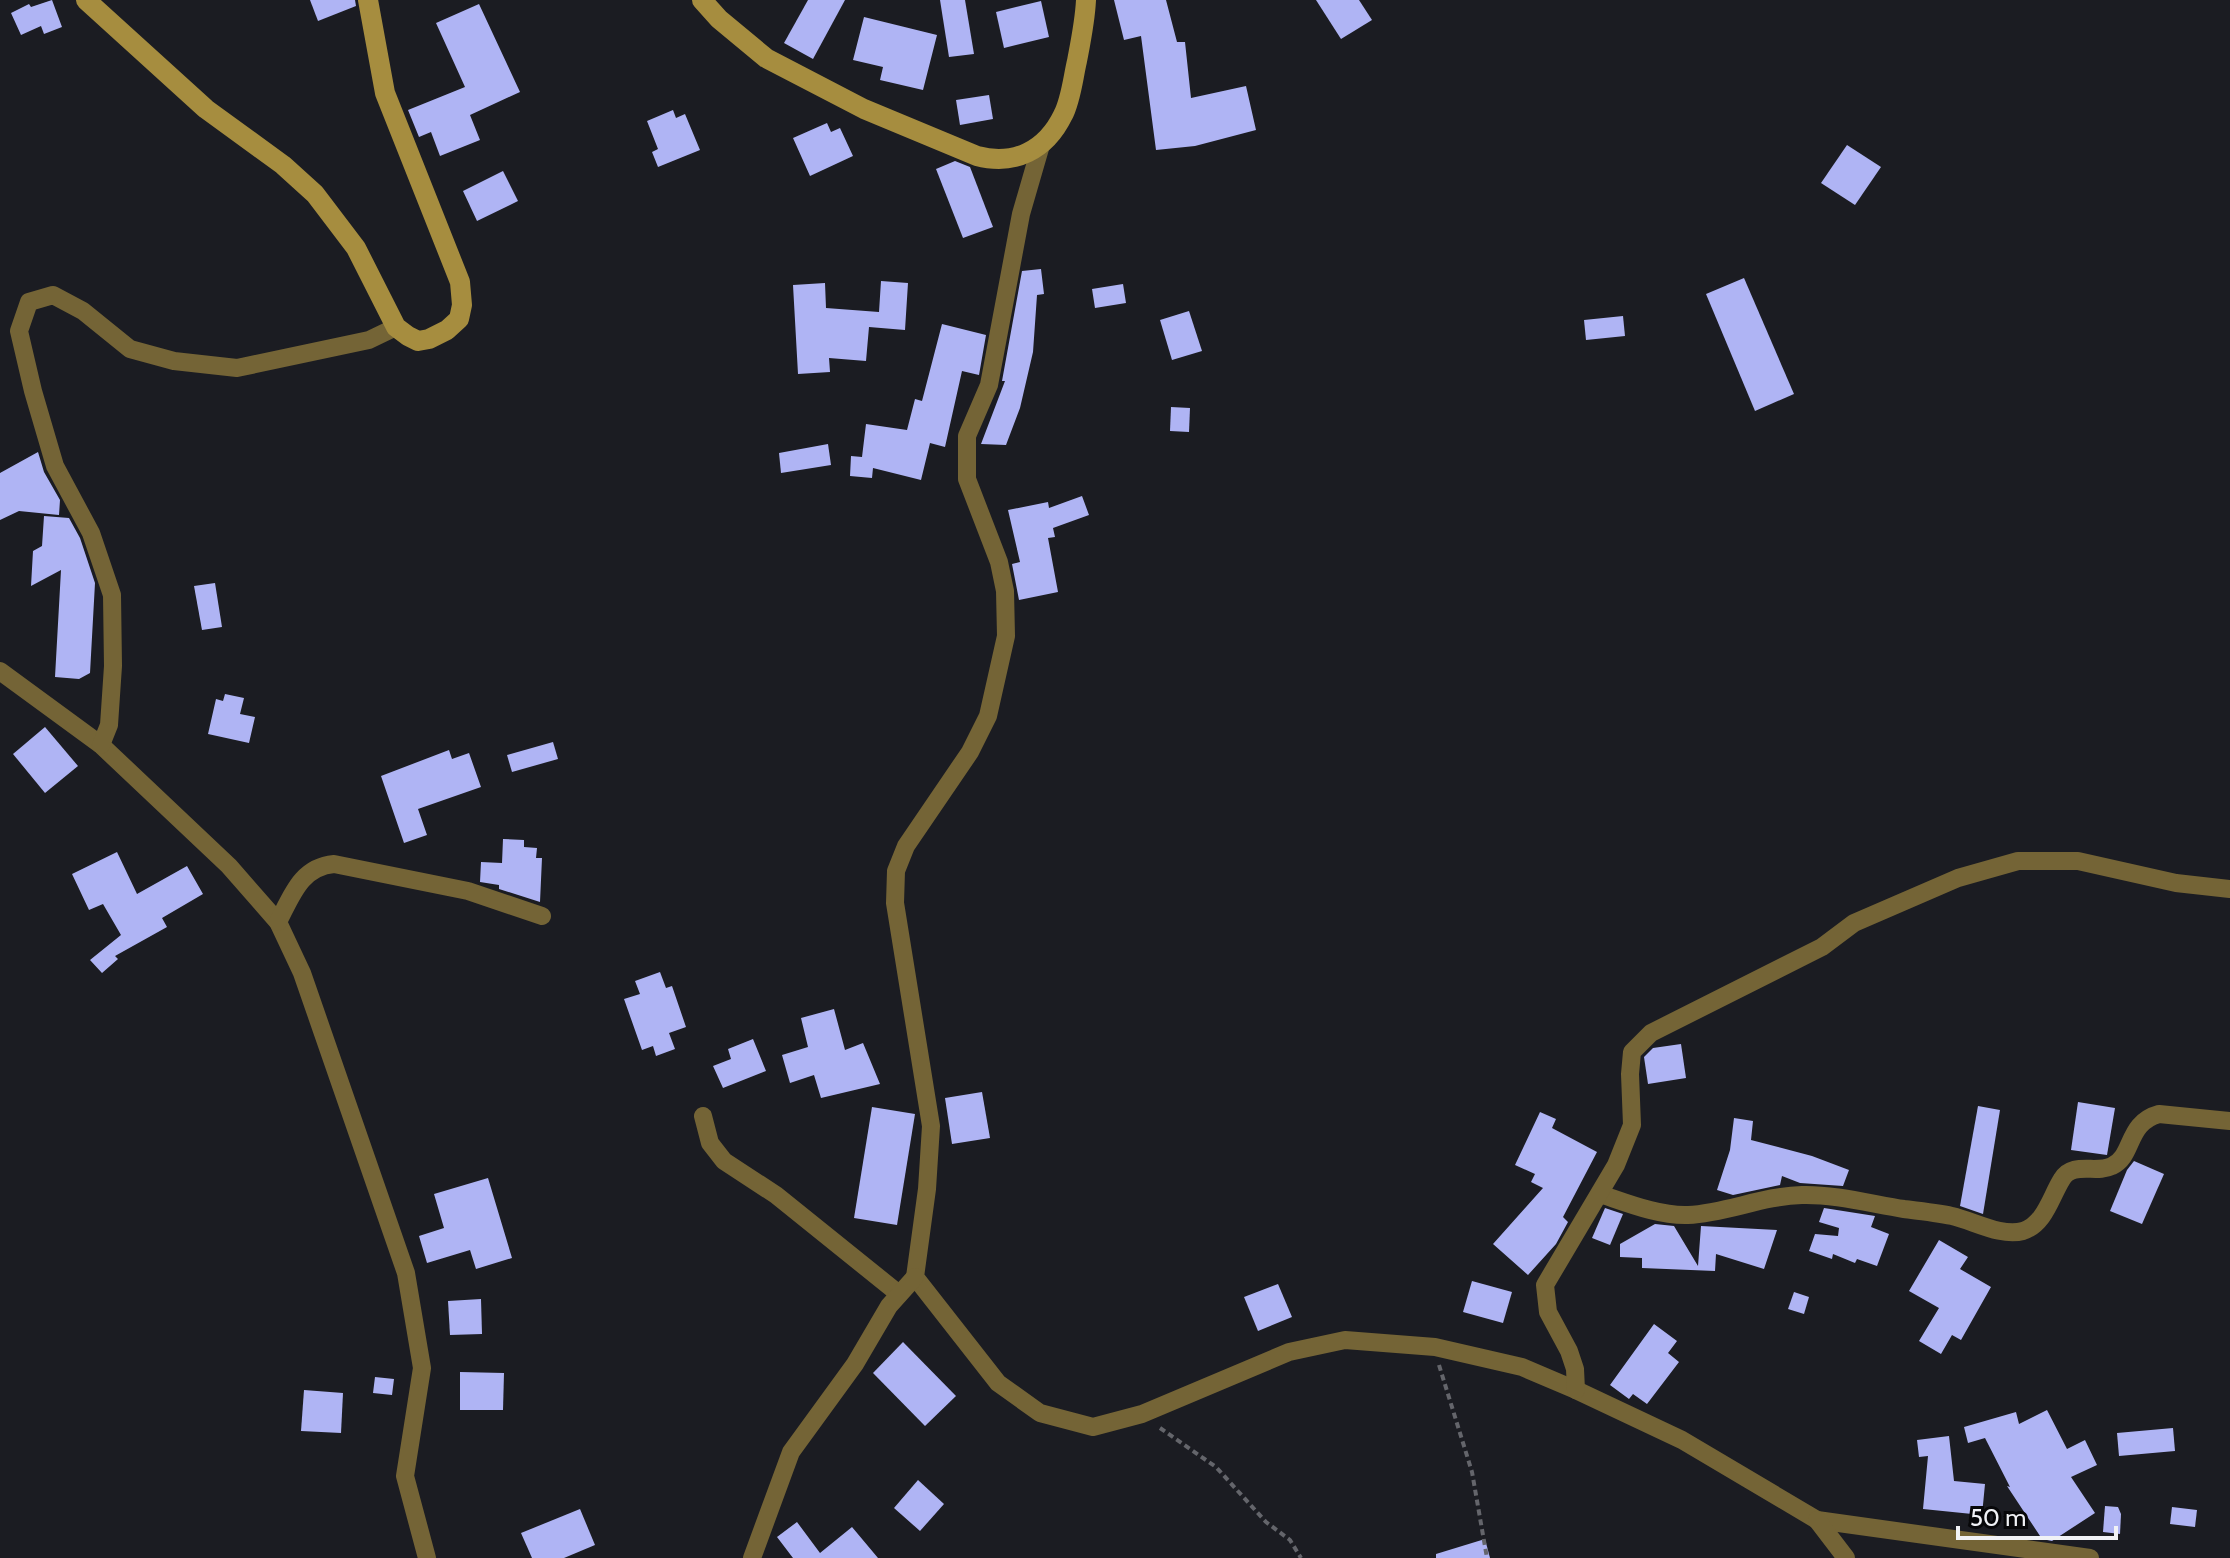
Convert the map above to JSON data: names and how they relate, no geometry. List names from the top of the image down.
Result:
{
  "scale_bar": "50 m"
}
